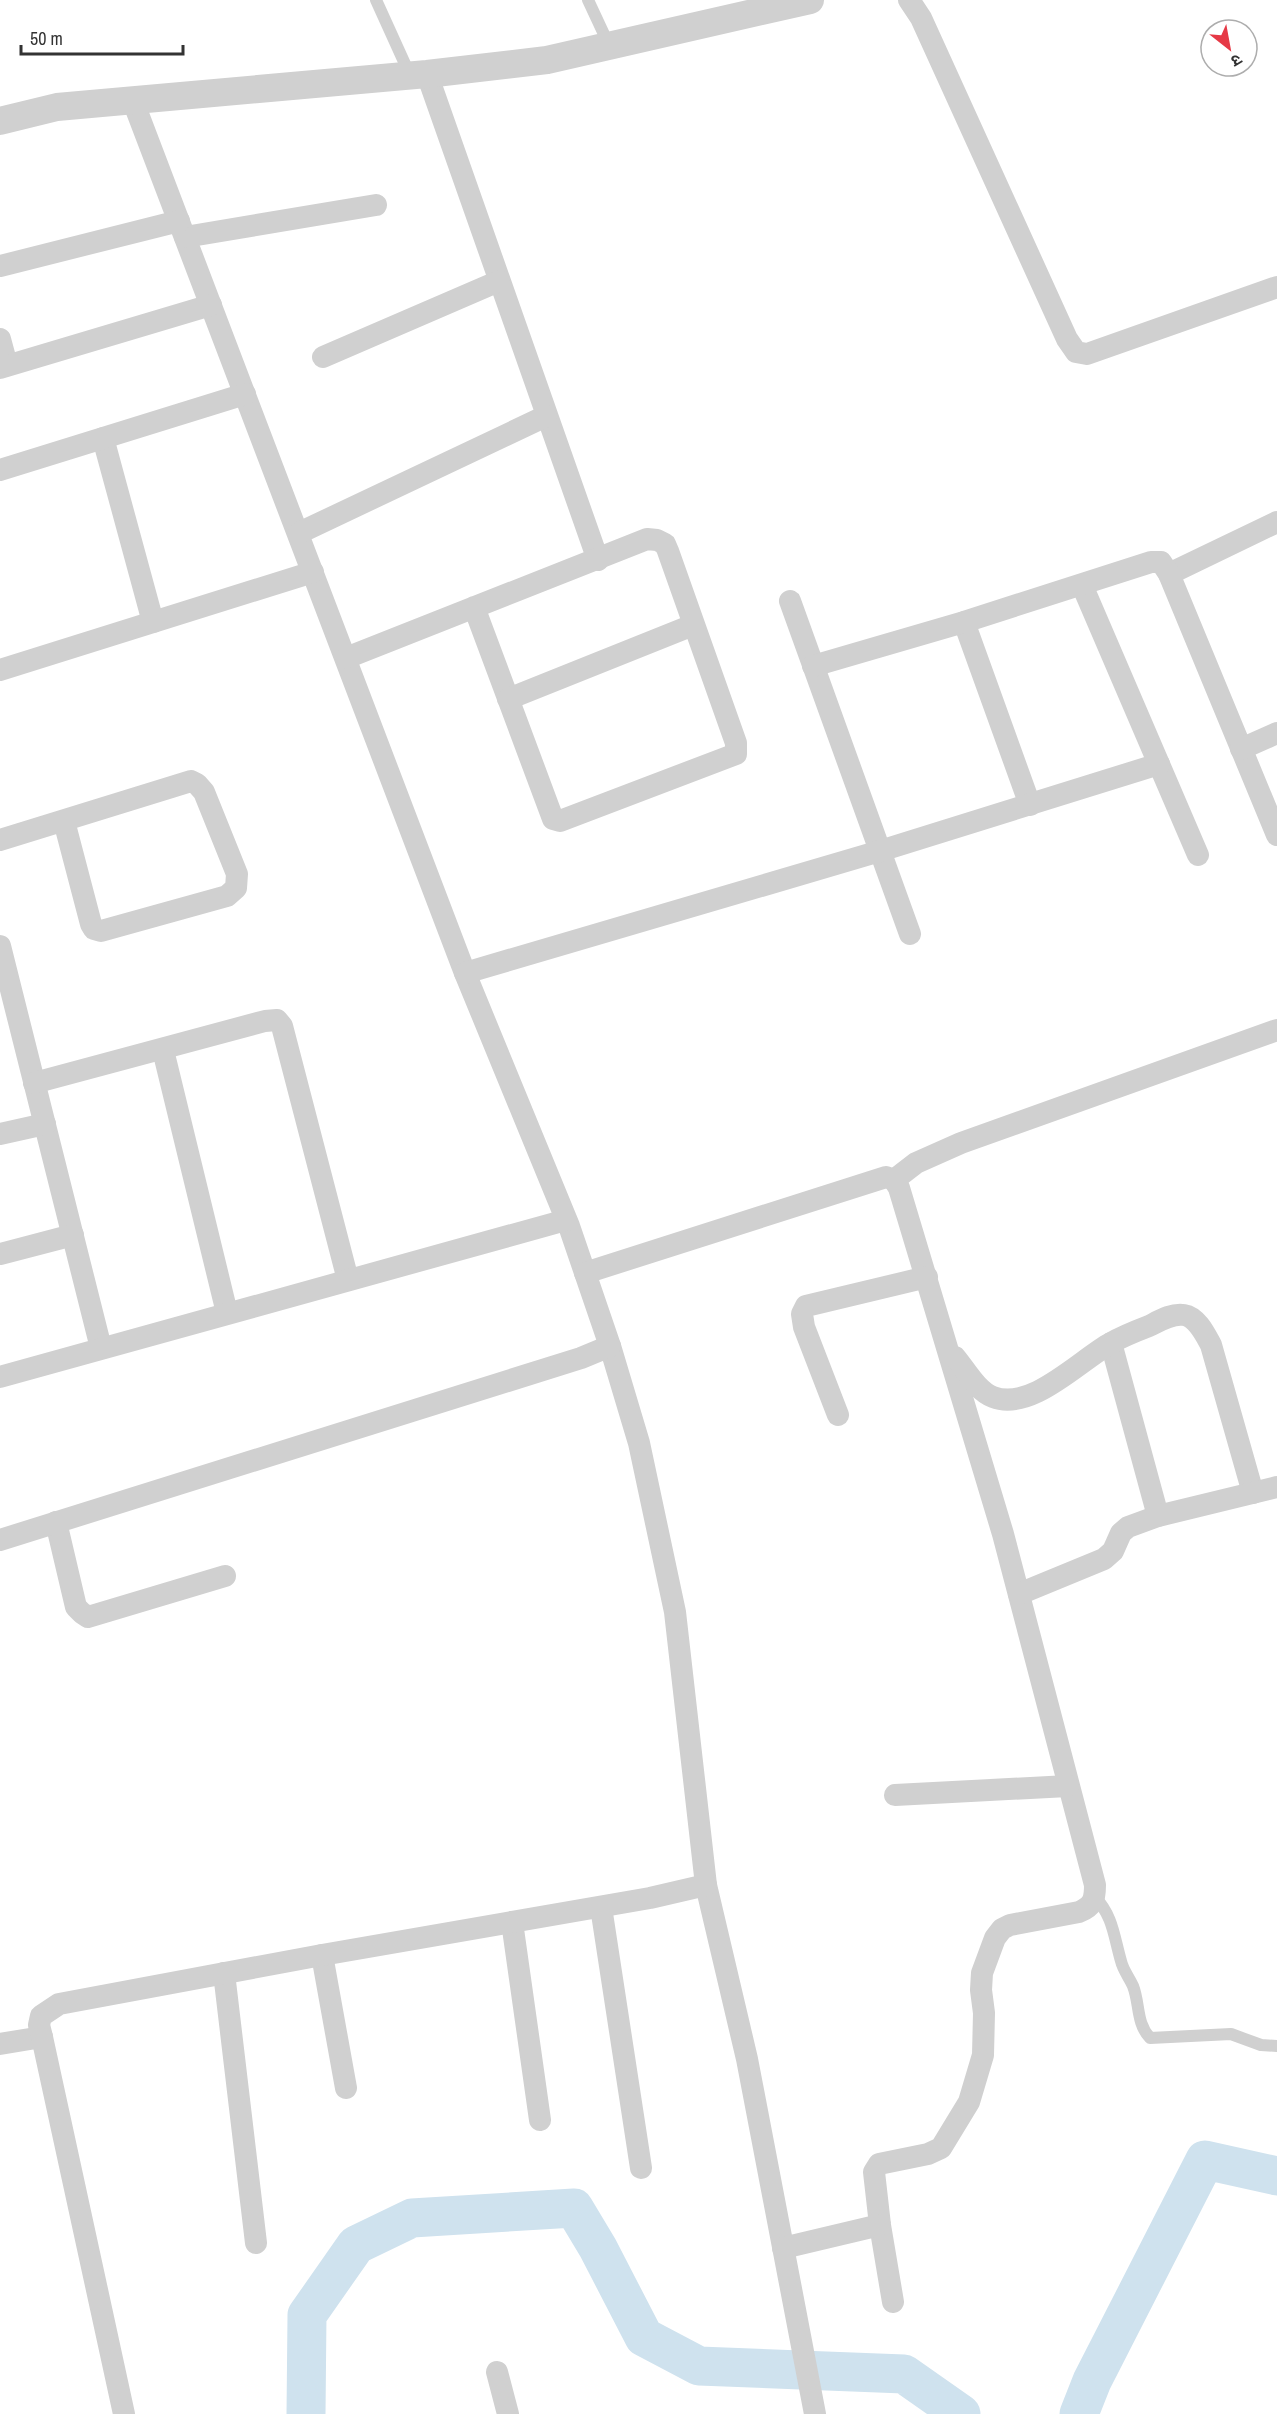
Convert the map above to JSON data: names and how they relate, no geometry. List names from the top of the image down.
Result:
{
  "scale_bar": "50 m",
  "north": "bottom right"
}
